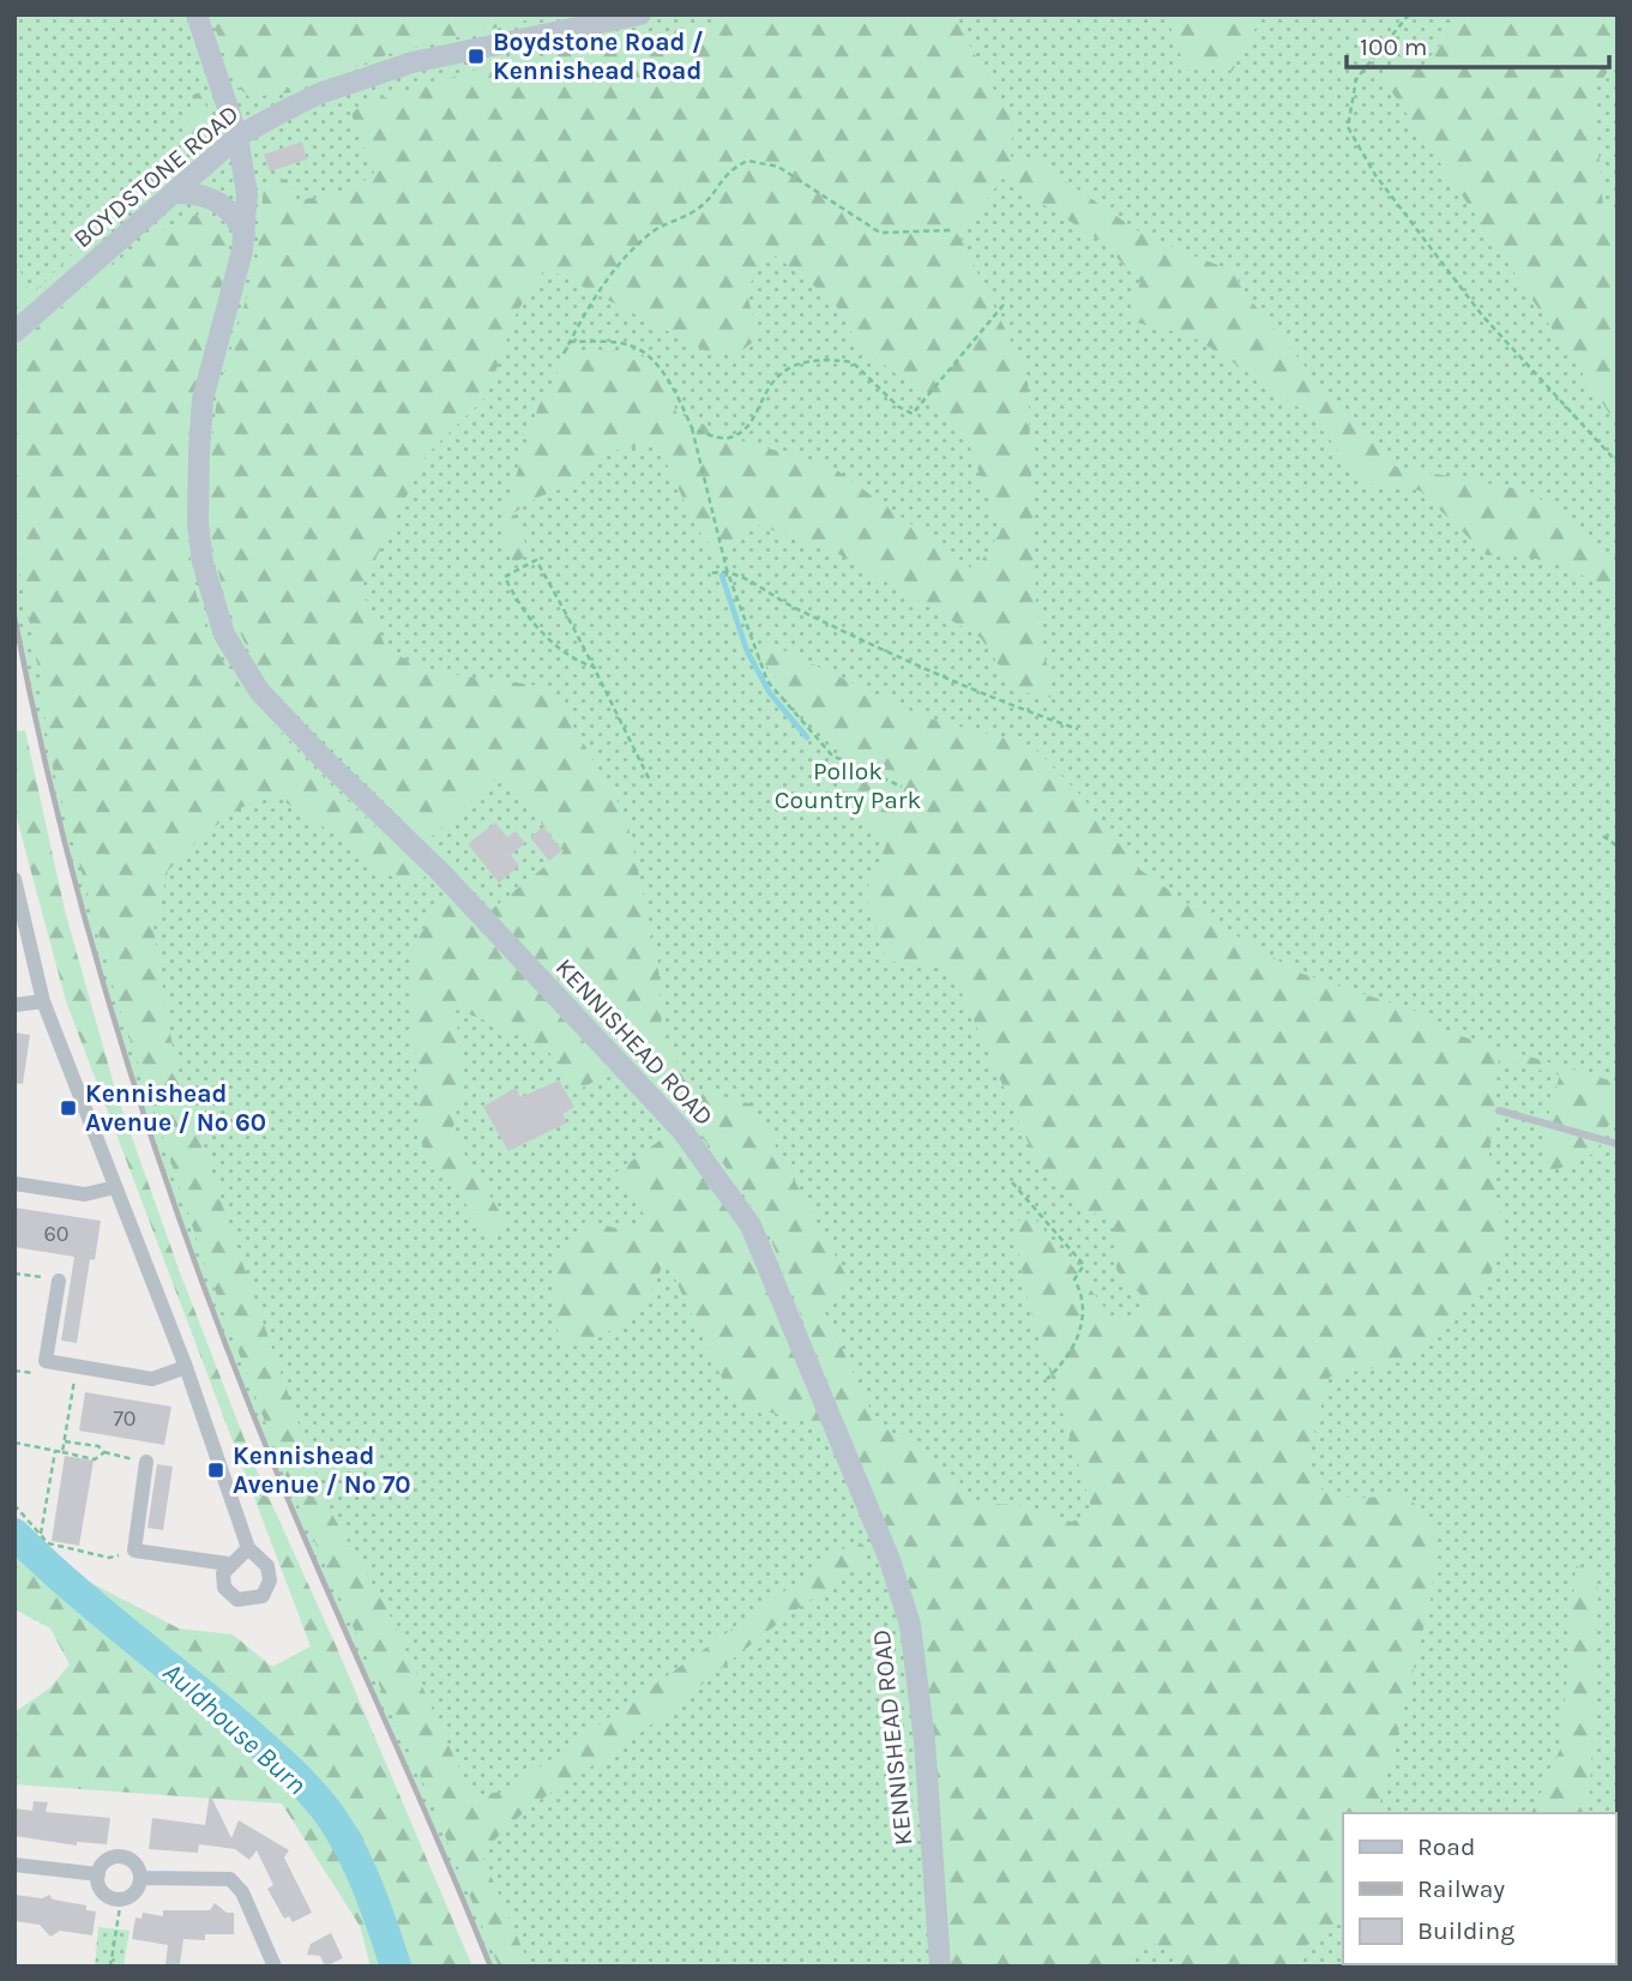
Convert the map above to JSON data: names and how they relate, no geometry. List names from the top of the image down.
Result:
{
  "streets": {
    "street": ["BOYDSTONE ROAD", "KENNISHEAD ROAD"]
  },
  "crossings": [
    ["BOYDSTONE ROAD", "KENNISHEAD ROAD"]
  ],
  "water": ["Auldhouse Burn"],
  "parks": ["Pollok Country Park"],
  "places": {
    "transit": ["Boydstone Road / Kennishead Road", "Kennishead Avenue / No 60", "Kennishead Avenue / No 70"]
  },
  "house_numbers": ["60", "70"],
  "legend": ["Road", "Railway", "Building"],
  "scale_bar": "100 m"
}
